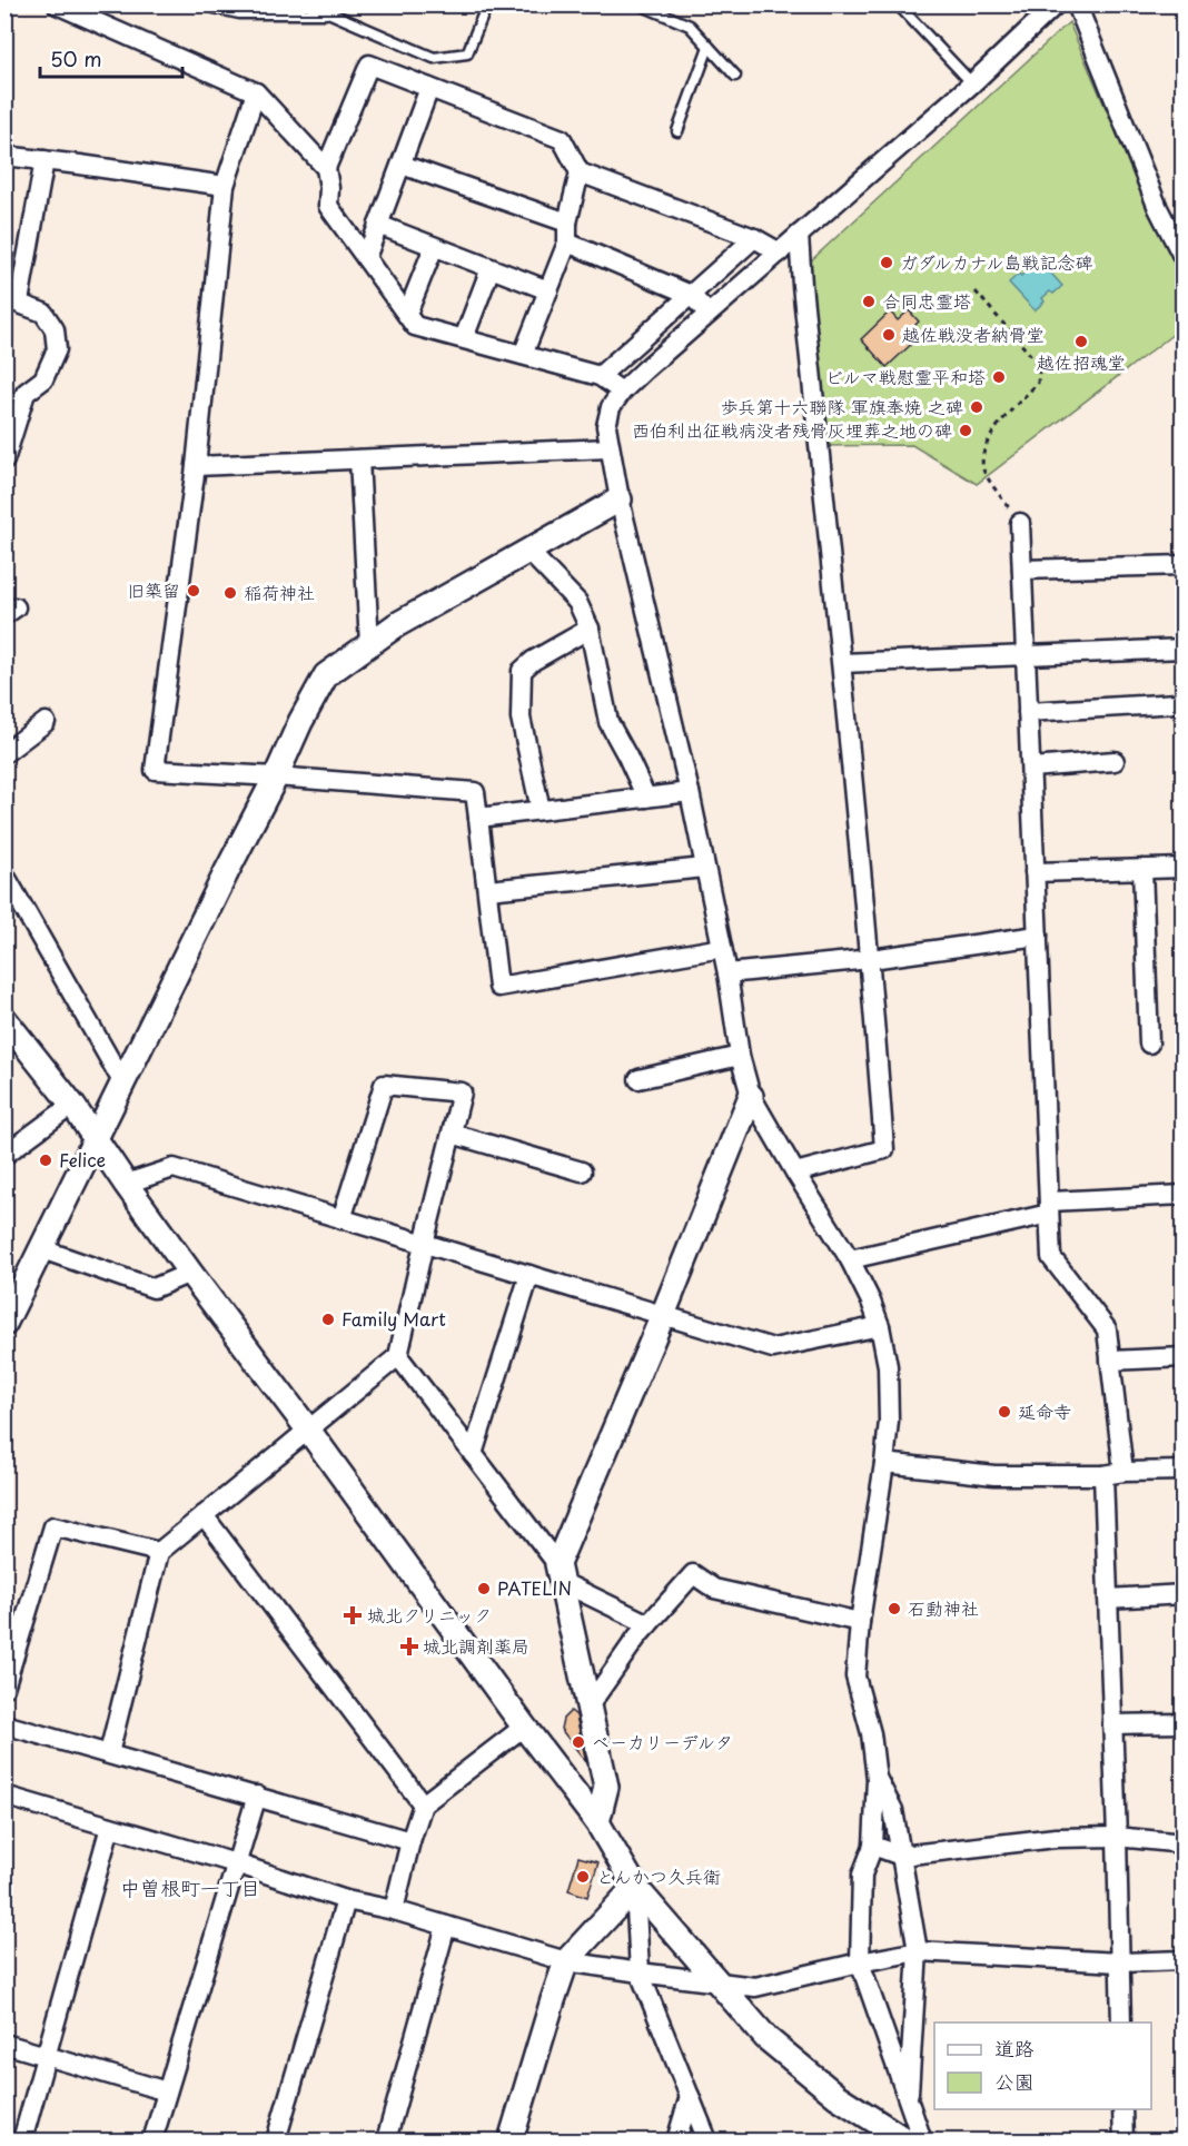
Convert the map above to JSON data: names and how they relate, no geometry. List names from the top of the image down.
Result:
{
  "districts": ["中曽根町一丁目"],
  "places": {
    "other": [
      "ガダルカナル島戦記念碑",
      "合同忠霊塔",
      "越佐戦没者納骨堂",
      "越佐招魂堂",
      "ビルマ戦慰霊平和塔",
      "歩兵第十六聯隊 軍旗奉焼 之碑",
      "西伯利出征戦病没者残骨灰埋葬之地の碑",
      "旧築留",
      "稲荷神社",
      "Felice",
      "Family Mart",
      "延命寺",
      "PATELIN",
      "石動神社",
      "ベーカリーデルタ",
      "とんかつ久兵衛"
    ],
    "health": ["城北クリニック", "城北調剤薬局"]
  },
  "legend": ["道路", "公園"],
  "scale_bar": "50 m"
}
